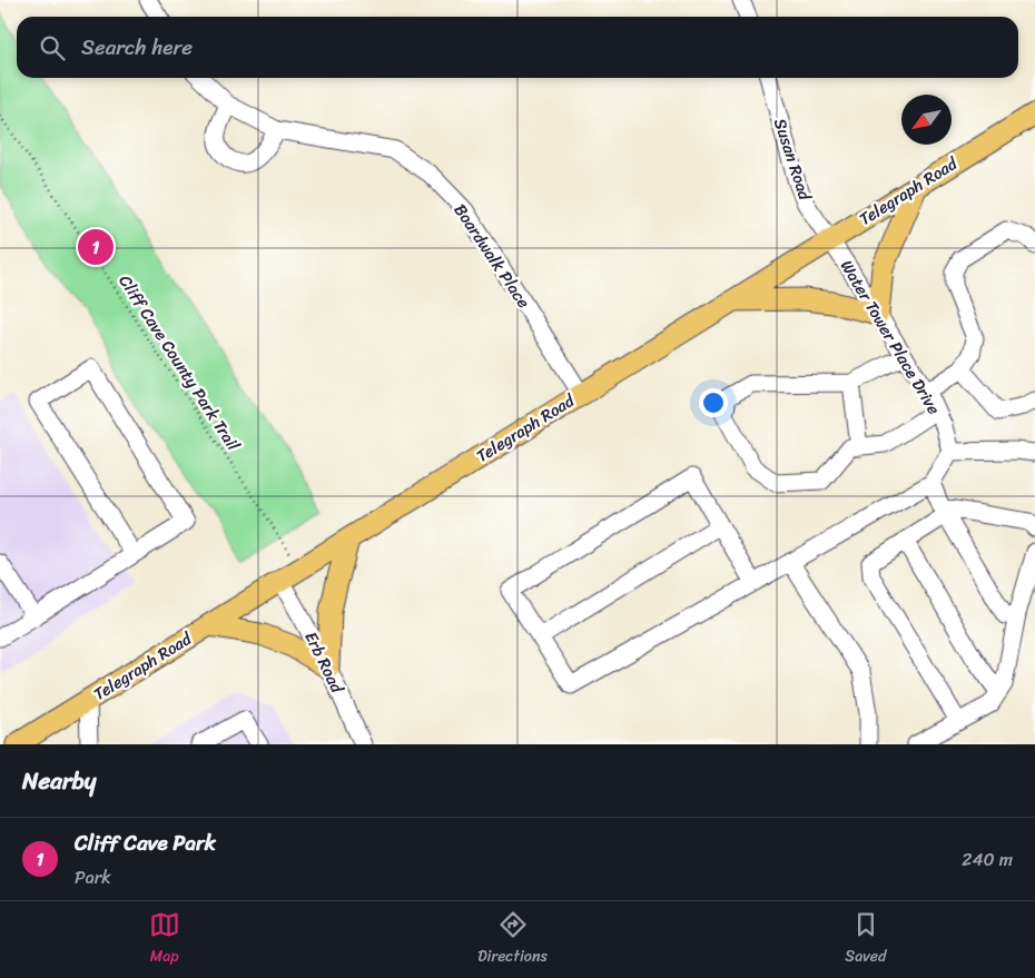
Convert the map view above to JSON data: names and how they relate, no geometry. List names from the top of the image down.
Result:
{
  "streets": {
    "main road": ["Telegraph Road"],
    "street": [
      "Susan Road",
      "Boardwalk Place",
      "Water Tower Place Drive",
      "Erb Road"
    ],
    "path": ["Cliff Cave County Park Trail"]
  },
  "crossings": [
    ["Susan Road", "Telegraph Road"],
    ["Susan Road", "Water Tower Place Drive"],
    ["Telegraph Road", "Boardwalk Place"],
    ["Telegraph Road", "Water Tower Place Drive"],
    ["Telegraph Road", "Cliff Cave County Park Trail"],
    ["Telegraph Road", "Erb Road"]
  ],
  "north": "bottom left",
  "page": {
    "search": "Search here",
    "pins": "1",
    "heading": "Nearby",
    "list": [
      {
        "mark": "1",
        "name": "Cliff Cave Park",
        "note": "Park",
        "value": "240 m"
      }
    ],
    "nav": ["Map", "Directions", "Saved"]
  }
}
